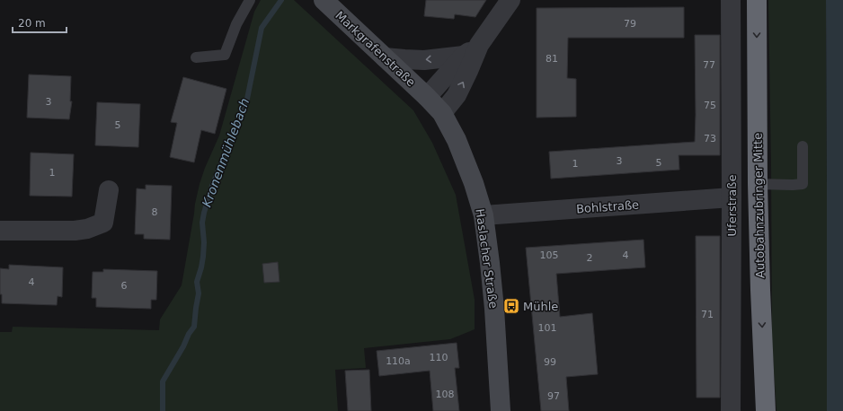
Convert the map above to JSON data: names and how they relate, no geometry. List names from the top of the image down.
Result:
{
  "streets": {
    "highway": ["Autobahnzubringer Mitte"],
    "street": [
      "Markgrafenstraße",
      "Uferstraße",
      "Bohlstraße",
      "Haslacher Straße"
    ]
  },
  "crossings": [
    ["Markgrafenstraße", "Haslacher Straße"],
    ["Uferstraße", "Bohlstraße"],
    ["Bohlstraße", "Haslacher Straße"]
  ],
  "one_way": ["Autobahnzubringer Mitte"],
  "water": ["Kronenmühlebach"],
  "places": {
    "bus stop": ["Mühle"]
  },
  "house_numbers": [
    "79",
    "81",
    "77",
    "3",
    "75",
    "5",
    "73",
    "3",
    "5",
    "1",
    "1",
    "8",
    "105",
    "4",
    "2",
    "4",
    "6",
    "71",
    "101",
    "110",
    "110a",
    "99",
    "108",
    "97"
  ],
  "scale_bar": "20 m"
}
